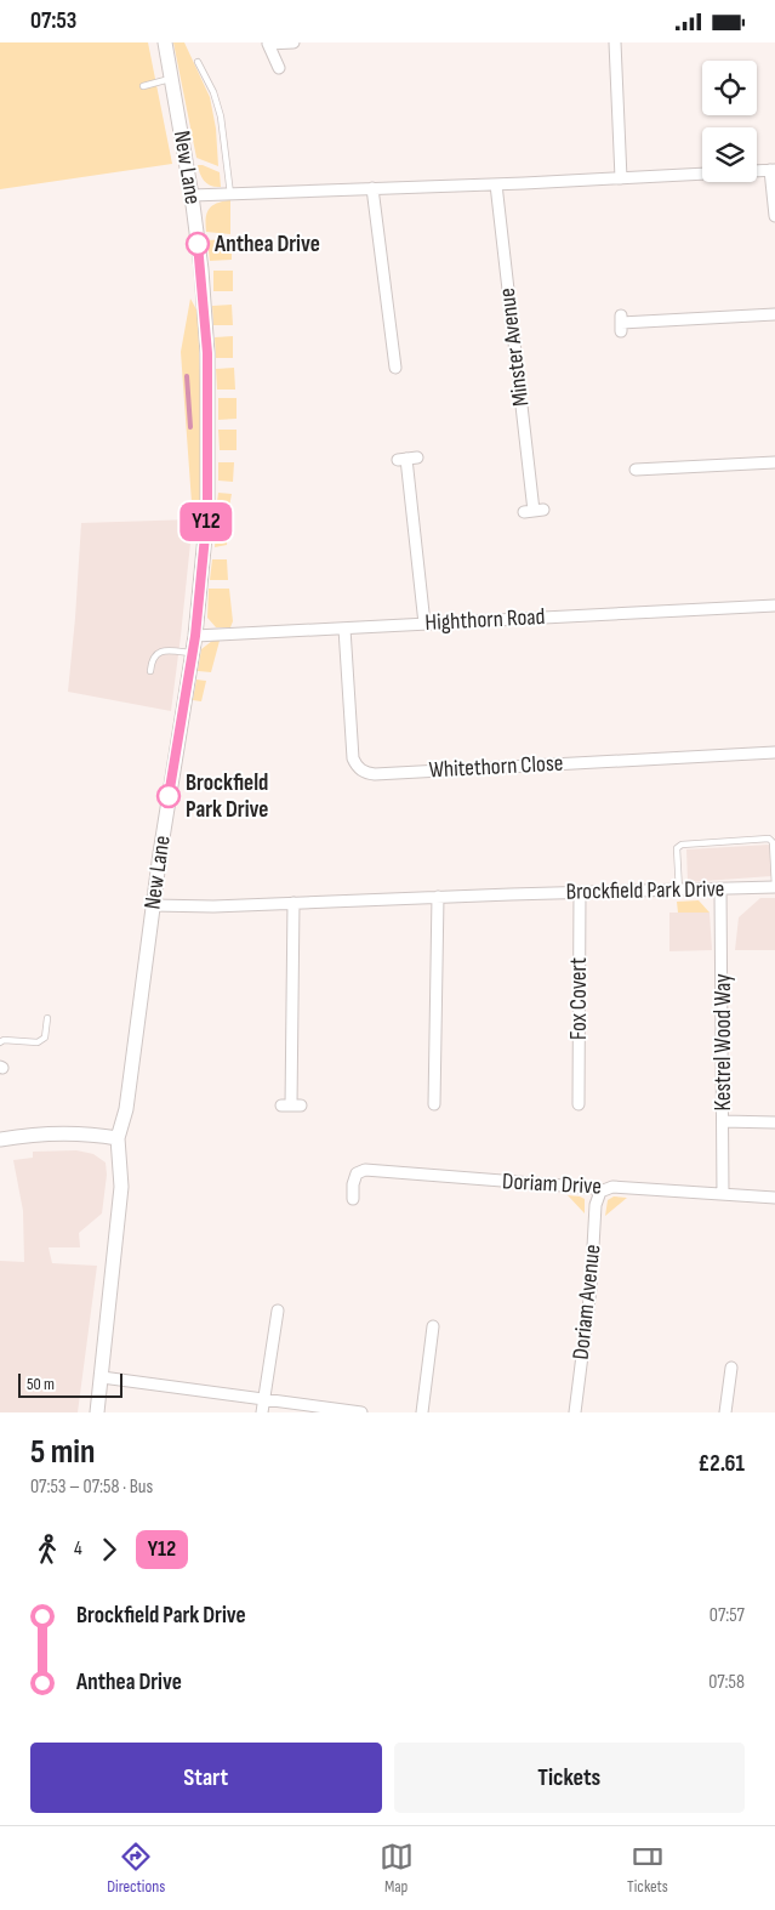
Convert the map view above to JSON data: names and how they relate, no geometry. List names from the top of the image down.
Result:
{
  "streets": {
    "street": [
      "New Lane",
      "Minster Avenue",
      "Highthorn Road",
      "Whitethorn Close",
      "Brockfield Park Drive",
      "Fox Covert",
      "Kestrel Wood Way",
      "Doriam Drive",
      "Doriam Avenue"
    ]
  },
  "crossings": [
    ["New Lane", "Highthorn Road"],
    ["New Lane", "Brockfield Park Drive"],
    ["Highthorn Road", "Whitethorn Close"],
    ["Brockfield Park Drive", "Fox Covert"],
    ["Brockfield Park Drive", "Kestrel Wood Way"],
    ["Kestrel Wood Way", "Doriam Drive"],
    ["Doriam Drive", "Doriam Avenue"]
  ],
  "places": ["Anthea Drive", "Brockfield Park Drive"],
  "lines": ["bus line Y12"],
  "scale_bar": "50 m",
  "page": {
    "status": "07:53",
    "on_map": "Y12",
    "scale": "50 m",
    "heading": ["5 min", "07:53 – 07:58 · Bus", "£2.61"],
    "legs": ["4", "Y12"],
    "list": [
      {
        "name": "Brockfield Park Drive",
        "value": "07:57"
      },
      {
        "name": "Anthea Drive",
        "value": "07:58"
      }
    ],
    "buttons": ["Start", "Tickets"],
    "tabs": ["Directions", "Map", "Tickets"]
  }
}
